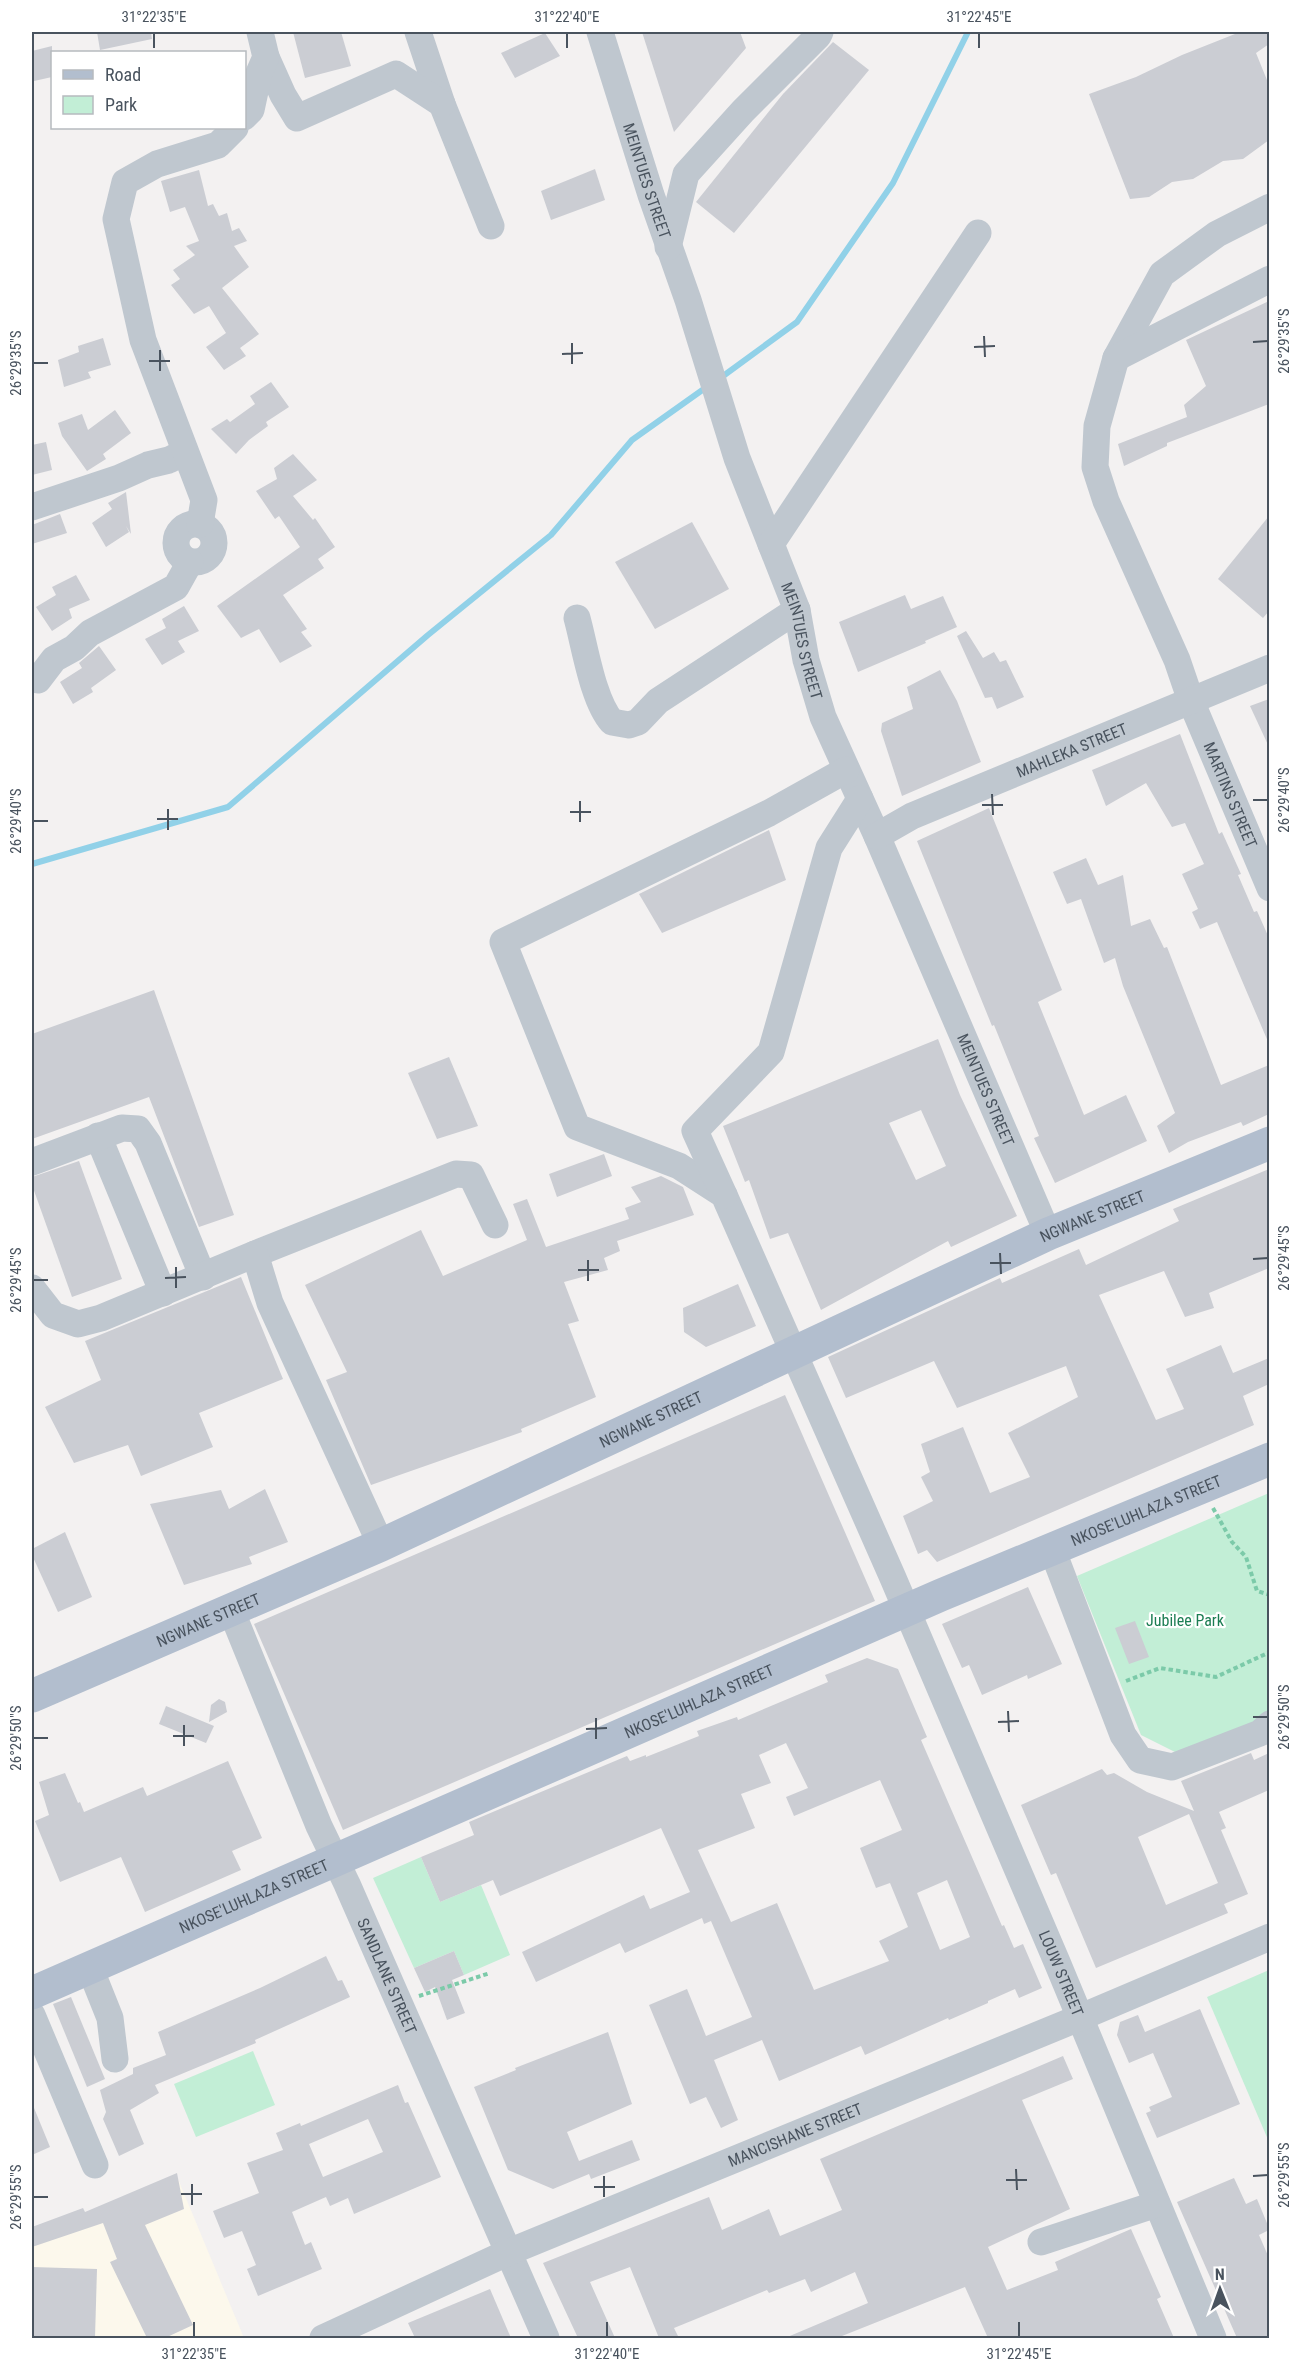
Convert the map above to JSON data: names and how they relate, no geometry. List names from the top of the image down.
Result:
{
  "streets": {
    "main road": ["NGWANE STREET", "NKOSE'LUHLAZA STREET"],
    "street": [
      "MEINTUES STREET",
      "MAHLEKA STREET",
      "MARTINS STREET",
      "LOUW STREET",
      "SANDLANE STREET",
      "MANCISHANE STREET"
    ]
  },
  "crossings": [
    ["MEINTUES STREET", "MAHLEKA STREET"],
    ["MEINTUES STREET", "NGWANE STREET"],
    ["MEINTUES STREET", "LOUW STREET"],
    ["MAHLEKA STREET", "MARTINS STREET"],
    ["NGWANE STREET", "LOUW STREET"],
    ["NGWANE STREET", "SANDLANE STREET"],
    ["NKOSE'LUHLAZA STREET", "LOUW STREET"],
    ["NKOSE'LUHLAZA STREET", "SANDLANE STREET"],
    ["LOUW STREET", "MANCISHANE STREET"],
    ["SANDLANE STREET", "MANCISHANE STREET"]
  ],
  "parks": ["Jubilee Park"],
  "legend": ["Road", "Park"],
  "north": "top",
  "coordinates": [
    "31°22'35\"E",
    "31°22'40\"E",
    "31°22'45\"E",
    "26°29'35\"S",
    "26°29'40\"S",
    "26°29'45\"S",
    "26°29'50\"S",
    "26°29'55\"S"
  ]
}
